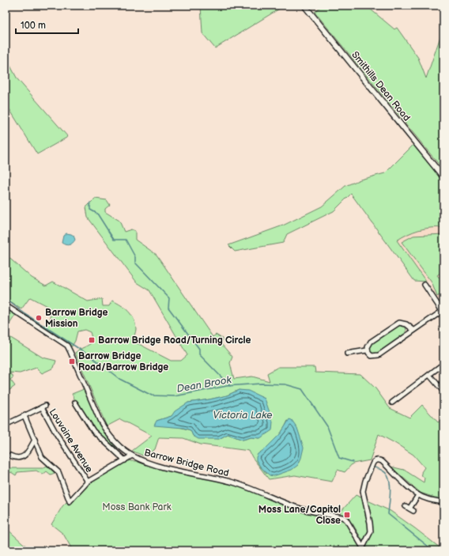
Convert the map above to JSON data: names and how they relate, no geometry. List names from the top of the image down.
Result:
{
  "streets": {
    "street": ["Smithills Dean Road", "Louvaine Avenue", "Barrow Bridge Road"]
  },
  "water": ["Dean Brook", "Victoria Lake"],
  "parks": ["Moss Bank Park"],
  "places": {
    "other": ["Barrow Bridge Mission"],
    "transit": ["Barrow Bridge Road/Turning Circle", "Barrow Bridge Road/Barrow Bridge", "Moss Lane/Capitol Close"]
  },
  "scale_bar": "100 m"
}
